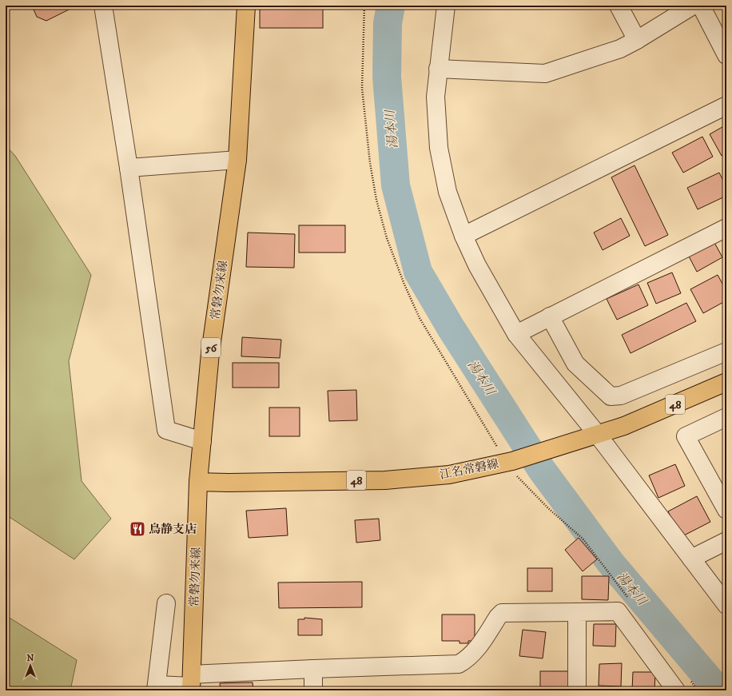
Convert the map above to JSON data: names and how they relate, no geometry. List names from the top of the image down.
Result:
{
  "streets": {
    "main road": [
      "常磐勿来線",
      "56",
      "48",
      "江名常磐線"
    ]
  },
  "crossings": [
    ["常磐勿来線", "江名常磐線"]
  ],
  "water": ["湯本川"],
  "places": {
    "restaurant": ["鳥静支店"]
  },
  "north": "top"
}
